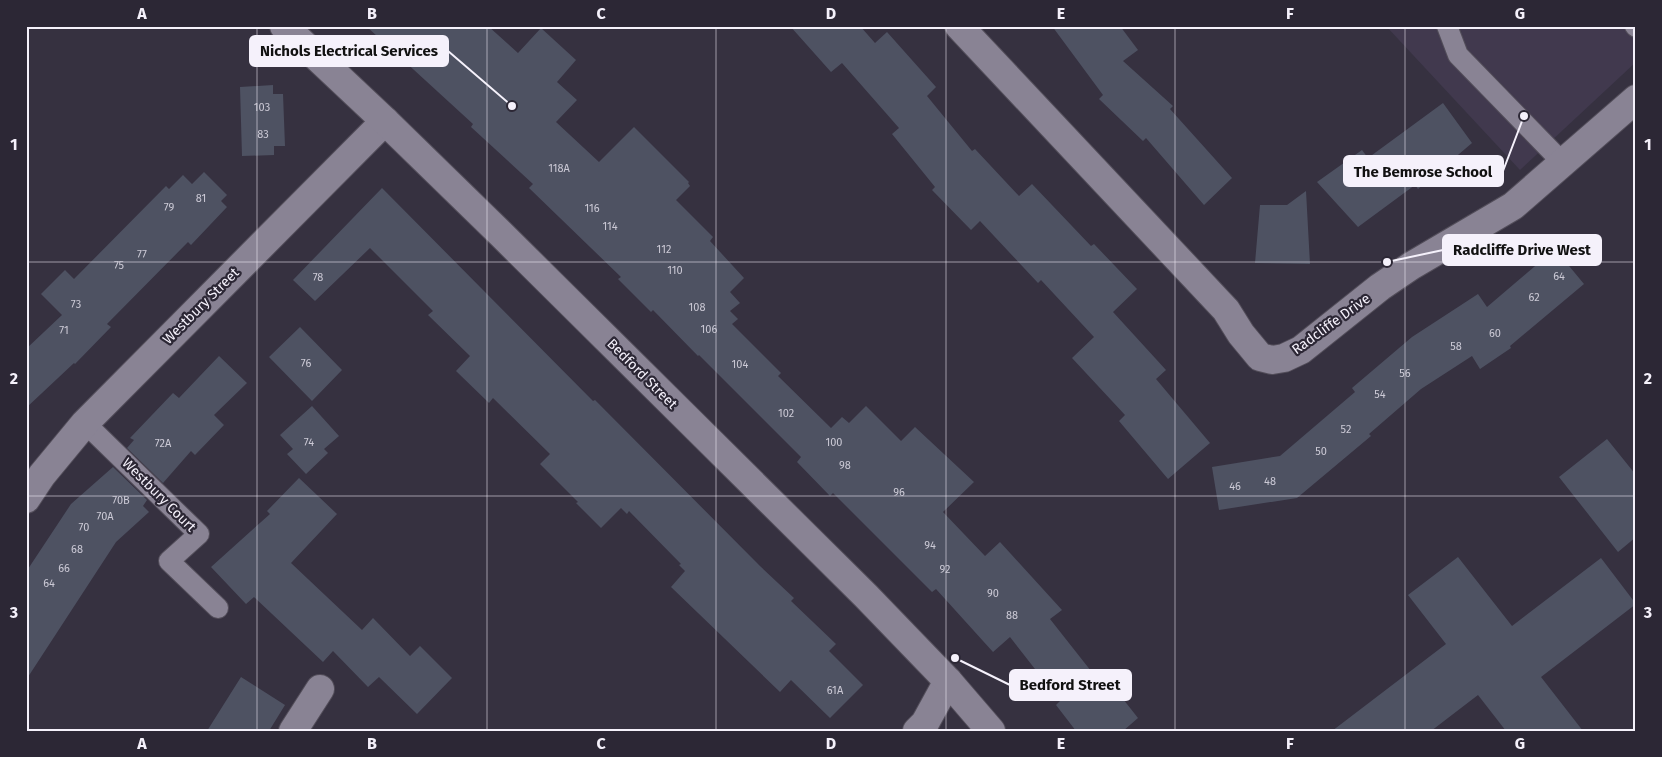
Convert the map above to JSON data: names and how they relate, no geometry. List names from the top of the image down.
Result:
{
  "streets": {
    "street": ["Westbury Street", "Radcliffe Drive", "Bedford Street"],
    "lane": ["Westbury Court"]
  },
  "crossings": [
    ["Westbury Street", "Bedford Street"],
    ["Westbury Street", "Westbury Court"]
  ],
  "places": [
    "Nichols Electrical Services",
    "The Bemrose School",
    "Radcliffe Drive West",
    "Bedford Street"
  ],
  "house_numbers": [
    "103",
    "83",
    "118A",
    "81",
    "79",
    "116",
    "114",
    "112",
    "77",
    "75",
    "110",
    "64",
    "78",
    "62",
    "73",
    "108",
    "106",
    "71",
    "60",
    "58",
    "76",
    "104",
    "56",
    "54",
    "102",
    "52",
    "74",
    "100",
    "72A",
    "50",
    "98",
    "48",
    "46",
    "96",
    "70B",
    "70A",
    "70",
    "94",
    "68",
    "66",
    "92",
    "64",
    "90",
    "88",
    "61A"
  ],
  "grid": {
    "columns": [
      "A",
      "B",
      "C",
      "D",
      "E",
      "F",
      "G"
    ],
    "rows": ["1", "2", "3"]
  }
}
